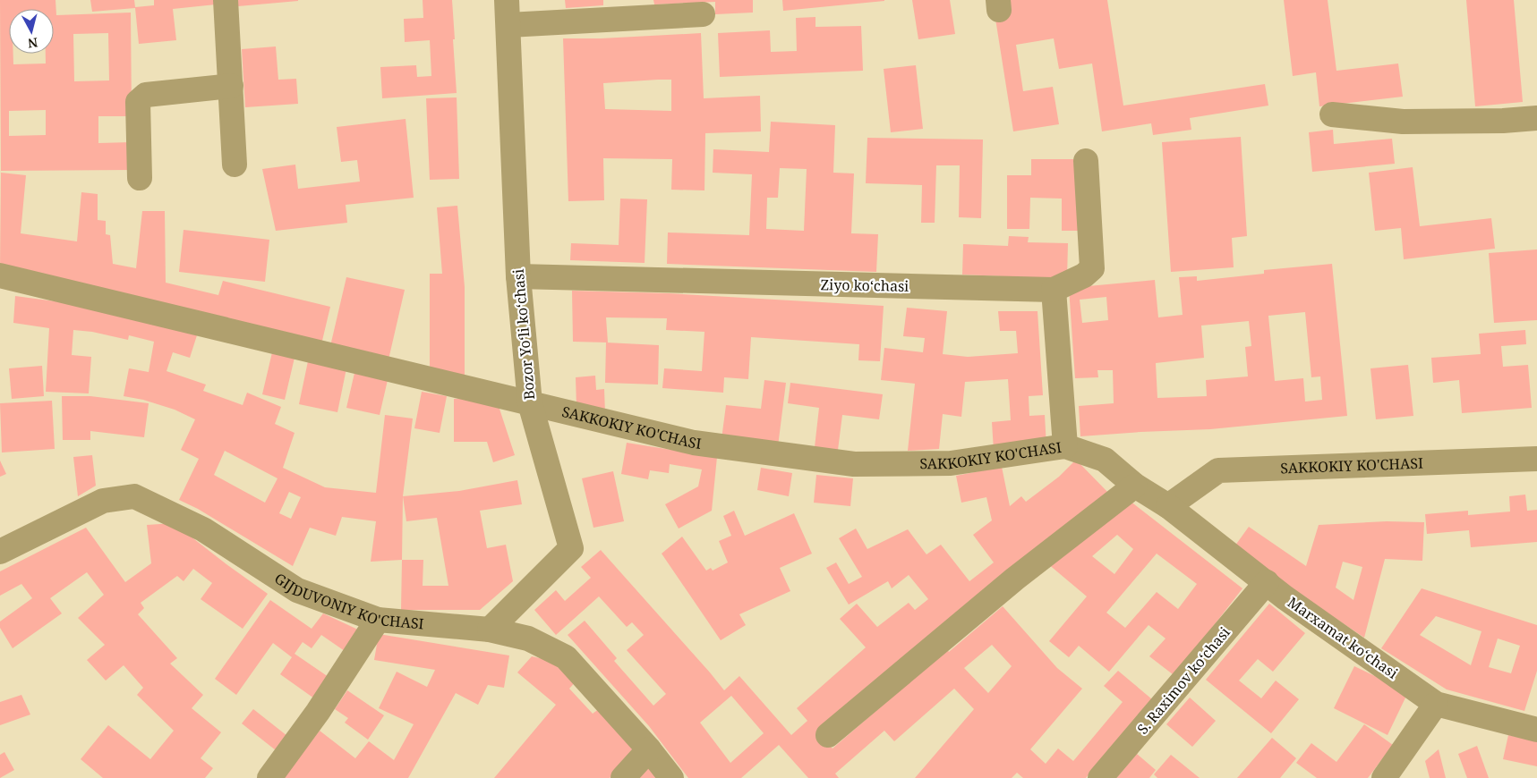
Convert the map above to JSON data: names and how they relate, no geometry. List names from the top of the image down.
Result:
{
  "streets": {
    "street": [
      "Ziyo koʻchasi",
      "Bozor Yoʻli koʻchasi",
      "SAKKOKIY KO'CHASI",
      "GIJDUVONIY KO'CHASI",
      "Marxamat koʻchasi",
      "S. Raximov koʻchasi"
    ]
  },
  "crossings": [
    ["Ziyo koʻchasi", "Bozor Yoʻli koʻchasi"],
    ["Bozor Yoʻli koʻchasi", "SAKKOKIY KO'CHASI"],
    ["Bozor Yoʻli koʻchasi", "GIJDUVONIY KO'CHASI"],
    ["SAKKOKIY KO'CHASI", "Marxamat koʻchasi"],
    ["Marxamat koʻchasi", "S. Raximov koʻchasi"]
  ],
  "north": "bottom"
}
